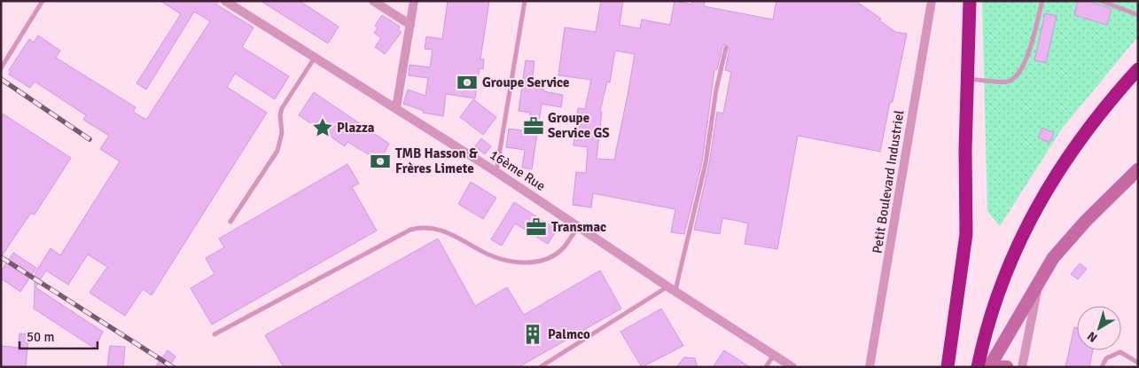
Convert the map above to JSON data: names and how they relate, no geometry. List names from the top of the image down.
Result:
{
  "streets": {
    "street": ["16ème Rue", "Petit Boulevard Industriel"]
  },
  "places": {
    "bank": ["Groupe Service", "TMB Hasson & Frères Limete"],
    "office": ["Groupe Service GS", "Transmac"],
    "place": ["Plazza"],
    "building": ["Palmco"]
  },
  "scale_bar": "50 m",
  "north": "bottom left"
}
